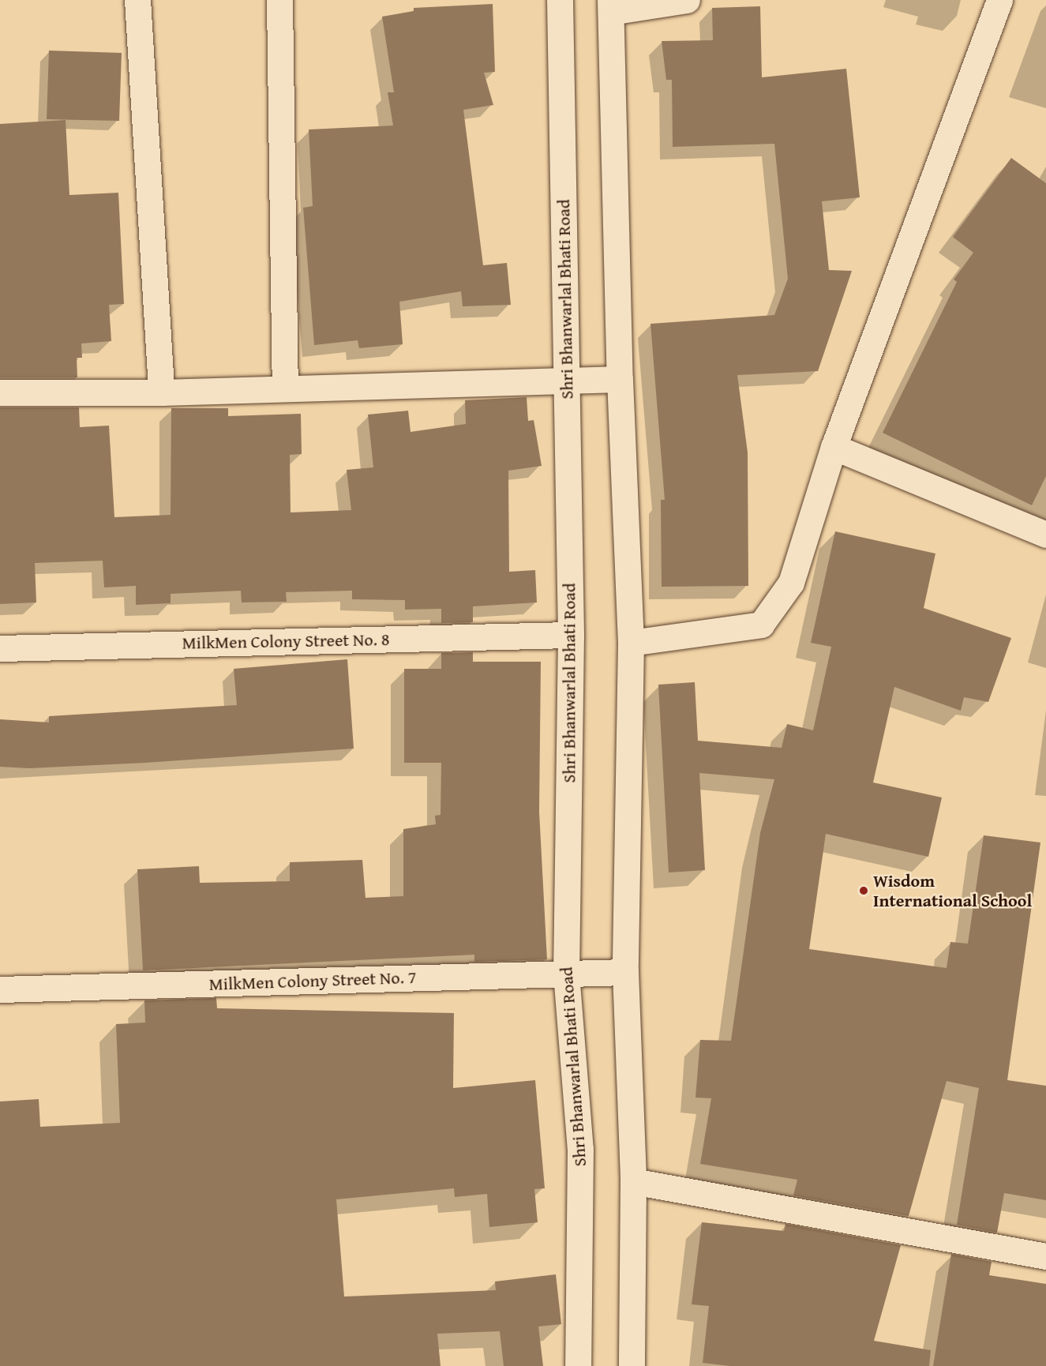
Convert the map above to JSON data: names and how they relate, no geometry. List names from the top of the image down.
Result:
{
  "streets": {
    "street": ["Shri Bhanwarlal Bhati Road", "MilkMen Colony Street No. 8", "MilkMen Colony Street No. 7"]
  },
  "crossings": [
    ["Shri Bhanwarlal Bhati Road", "MilkMen Colony Street No. 8"],
    ["Shri Bhanwarlal Bhati Road", "MilkMen Colony Street No. 7"]
  ],
  "places": ["Wisdom International School"]
}
